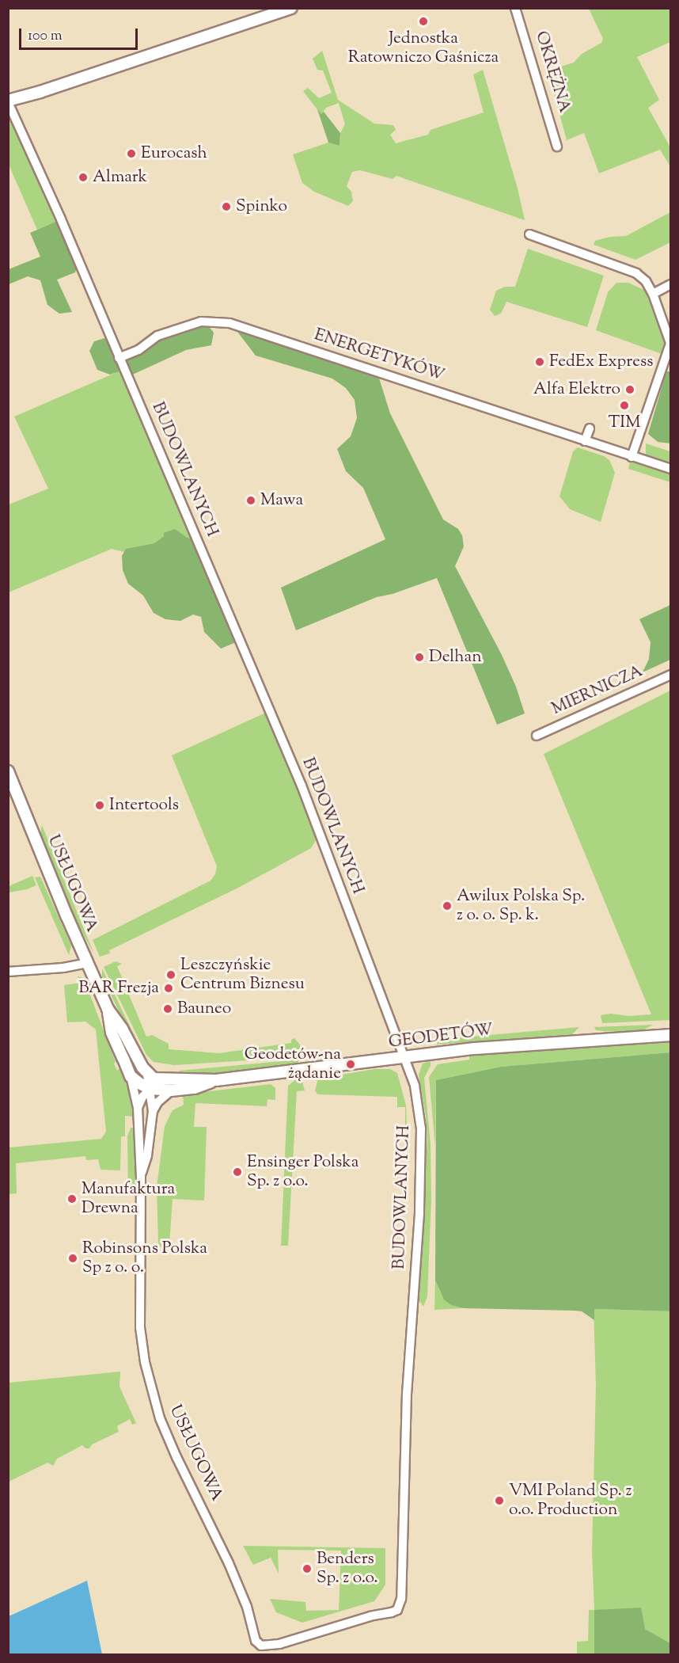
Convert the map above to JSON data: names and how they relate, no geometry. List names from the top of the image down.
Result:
{
  "streets": {
    "street": [
      "OKRĘŻNA",
      "ENERGETYKÓW",
      "BUDOWLANYCH",
      "MIERNICZA",
      "USŁUGOWA",
      "GEODETÓW"
    ]
  },
  "crossings": [
    ["ENERGETYKÓW", "BUDOWLANYCH"],
    ["BUDOWLANYCH", "USŁUGOWA"],
    ["BUDOWLANYCH", "GEODETÓW"],
    ["USŁUGOWA", "GEODETÓW"]
  ],
  "places": [
    "Jednostka Ratowniczo Gaśnicza",
    "Eurocash",
    "Almark",
    "Spinko",
    "FedEx Express",
    "Alfa Elektro",
    "TIM",
    "Mawa",
    "Delhan",
    "Intertools",
    "Awilux Polska Sp. z o. o. Sp. k.",
    "Leszczyńskie Centrum Biznesu",
    "BAR Frezja",
    "Bauneo",
    "Geodetów-na żądanie",
    "Ensinger Polska Sp. z o.o.",
    "Manufaktura Drewna",
    "Robinsons Polska Sp z o. o.",
    "VMI Poland Sp. z o.o. Production",
    "Benders Sp. z o.o."
  ],
  "scale_bar": "100 m"
}
